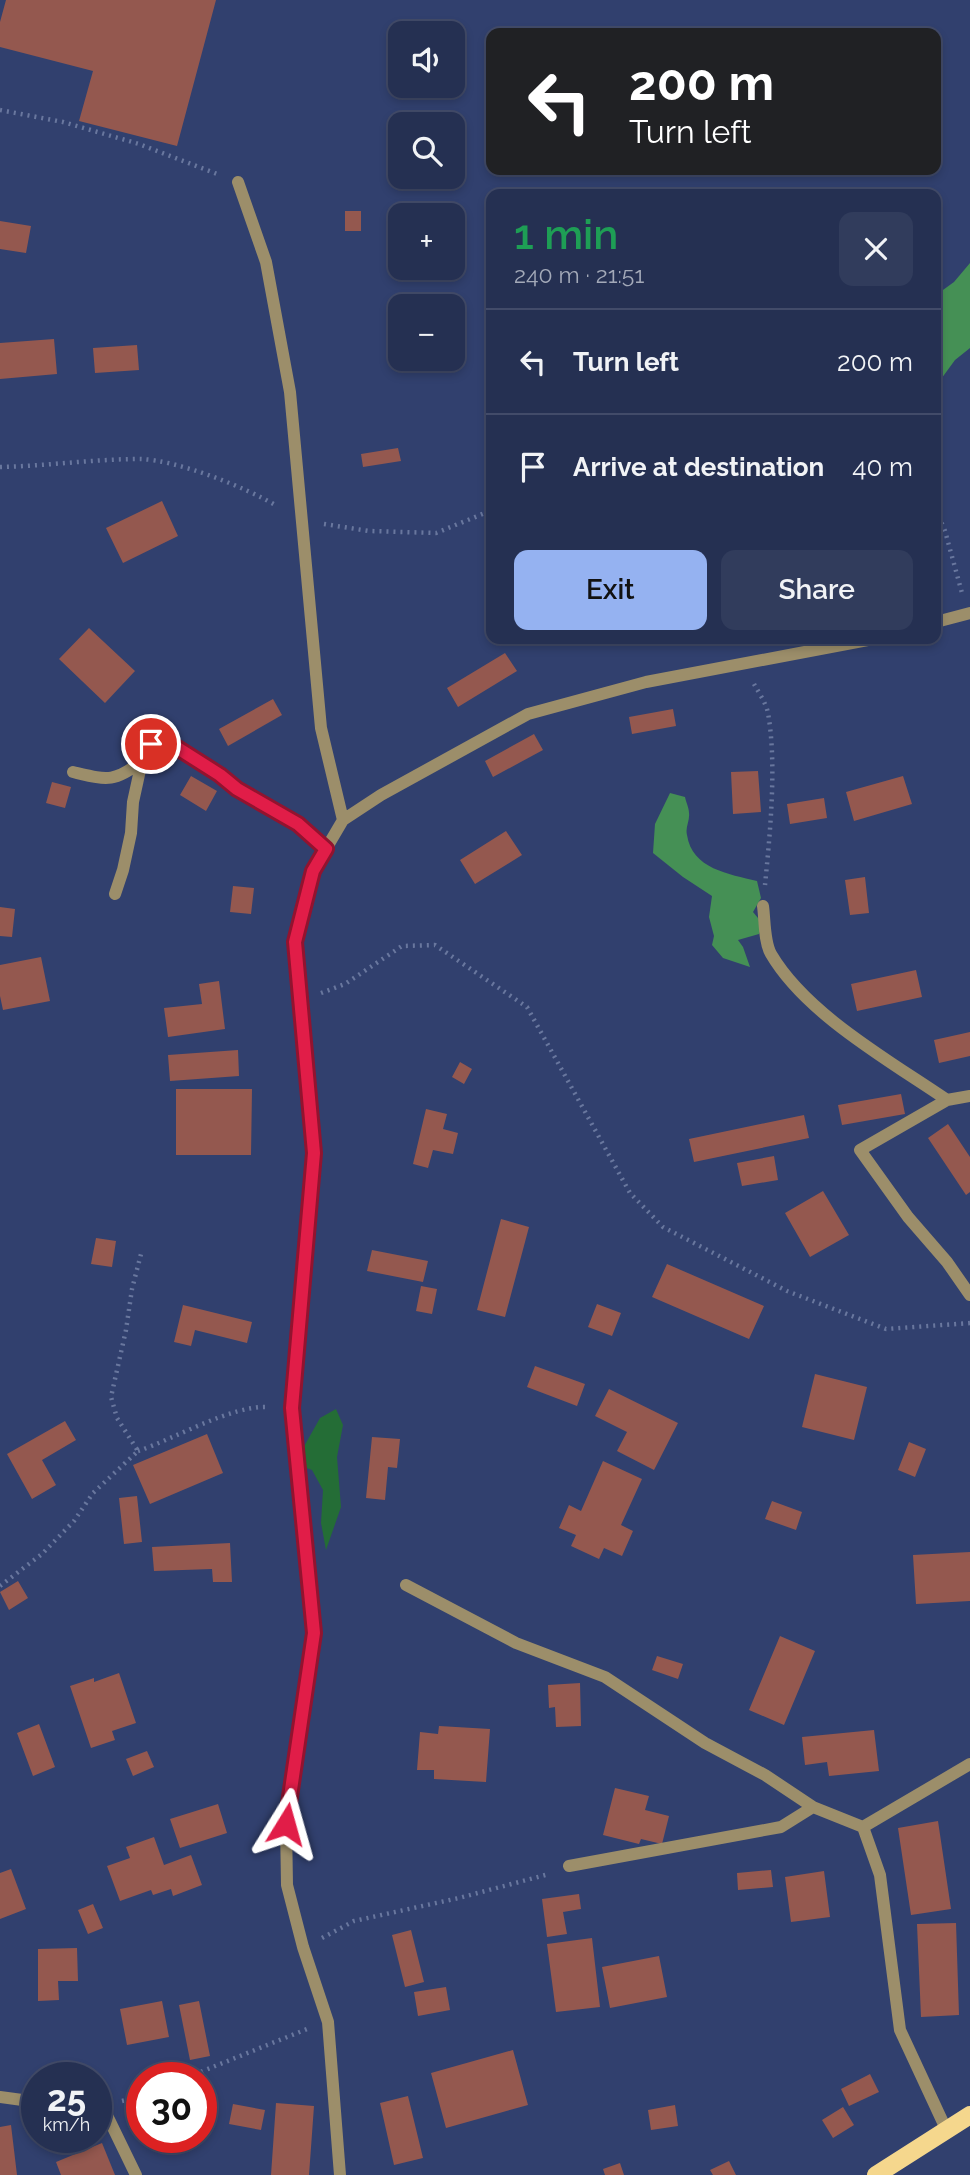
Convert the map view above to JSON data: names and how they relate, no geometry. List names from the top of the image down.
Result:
{
  "page": {
    "map_buttons": ["+", "−"],
    "turn": ["200 m", "Turn left"],
    "heading": ["1 min", "240 m · 21:51"],
    "list": [
      {
        "name": "Turn left",
        "value": "200 m"
      },
      {
        "name": "Arrive at destination",
        "value": "40 m"
      }
    ],
    "buttons": ["Exit", "Share"],
    "speed": "25 km/h",
    "limit": "30"
  }
}
